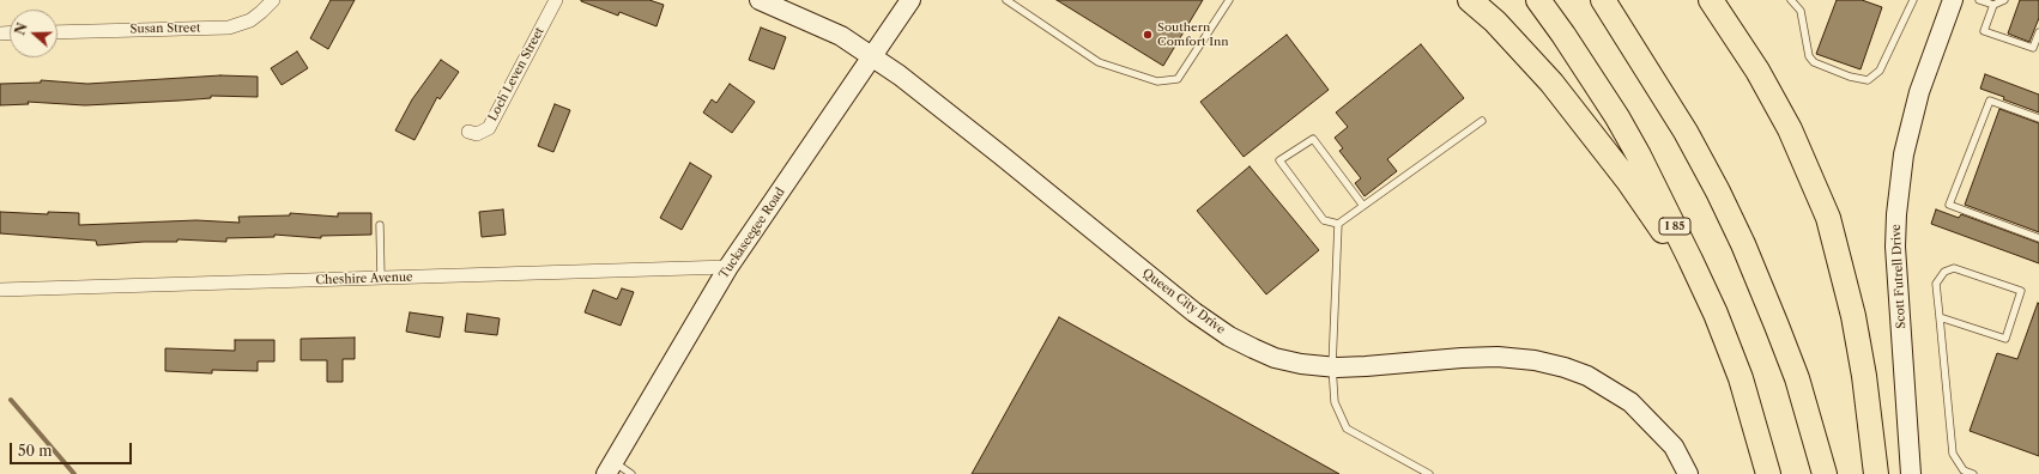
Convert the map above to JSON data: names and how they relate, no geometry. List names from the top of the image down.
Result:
{
  "streets": {
    "highway": ["I 85"],
    "street": [
      "Susan Street",
      "Loch Leven Street",
      "Tuckaseegee Road",
      "Scott Futrell Drive",
      "Cheshire Avenue",
      "Queen City Drive"
    ]
  },
  "crossings": [
    ["Tuckaseegee Road", "Cheshire Avenue"],
    ["Tuckaseegee Road", "Queen City Drive"]
  ],
  "places": ["Southern Comfort Inn"],
  "scale_bar": "50 m",
  "north": "left"
}
